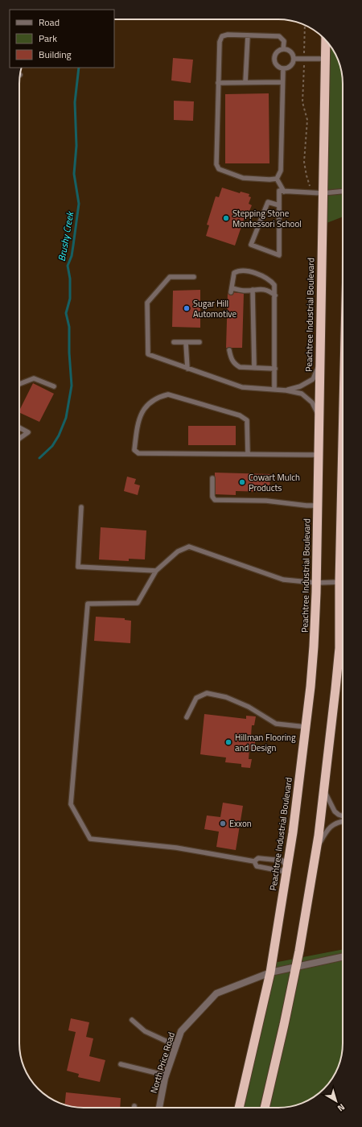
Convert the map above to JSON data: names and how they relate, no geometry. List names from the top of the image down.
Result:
{
  "streets": {
    "highway": ["Peachtree Industrial Boulevard"],
    "street": ["North Price Road"]
  },
  "crossings": [
    ["Peachtree Industrial Boulevard", "North Price Road"]
  ],
  "water": ["Brushy Creek"],
  "places": [
    "Stepping Stone Montessori School",
    "Sugar Hill Automotive",
    "Cowart Mulch Products",
    "Hillman Flooring and Design",
    "Exxon"
  ],
  "legend": ["Road", "Park", "Building"],
  "north": "bottom right"
}
